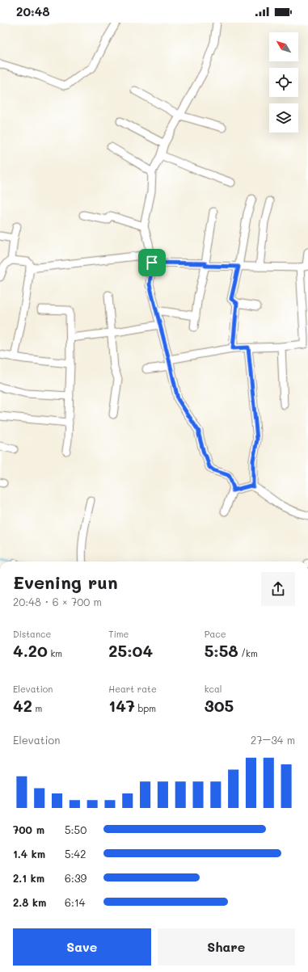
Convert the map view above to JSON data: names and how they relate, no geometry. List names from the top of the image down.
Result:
{
  "north": "top left",
  "page": {
    "status": "20:48",
    "heading": ["Evening run", "20:48 · 6 × 700 m"],
    "stats": [
      ["Distance", "4.20 km"],
      ["Time", "25:04"],
      ["Pace", "5:58 /km"],
      ["Elevation", "42 m"],
      ["Heart rate", "147 bpm"],
      ["kcal", "305"]
    ],
    "chart": ["Elevation", "27–34 m"],
    "list": [
      {
        "name": "700 m",
        "note": "5:50"
      },
      {
        "name": "1.4 km",
        "note": "5:42"
      },
      {
        "name": "2.1 km",
        "note": "6:39"
      },
      {
        "name": "2.8 km",
        "note": "6:14"
      }
    ],
    "buttons": ["Save", "Share"]
  }
}
